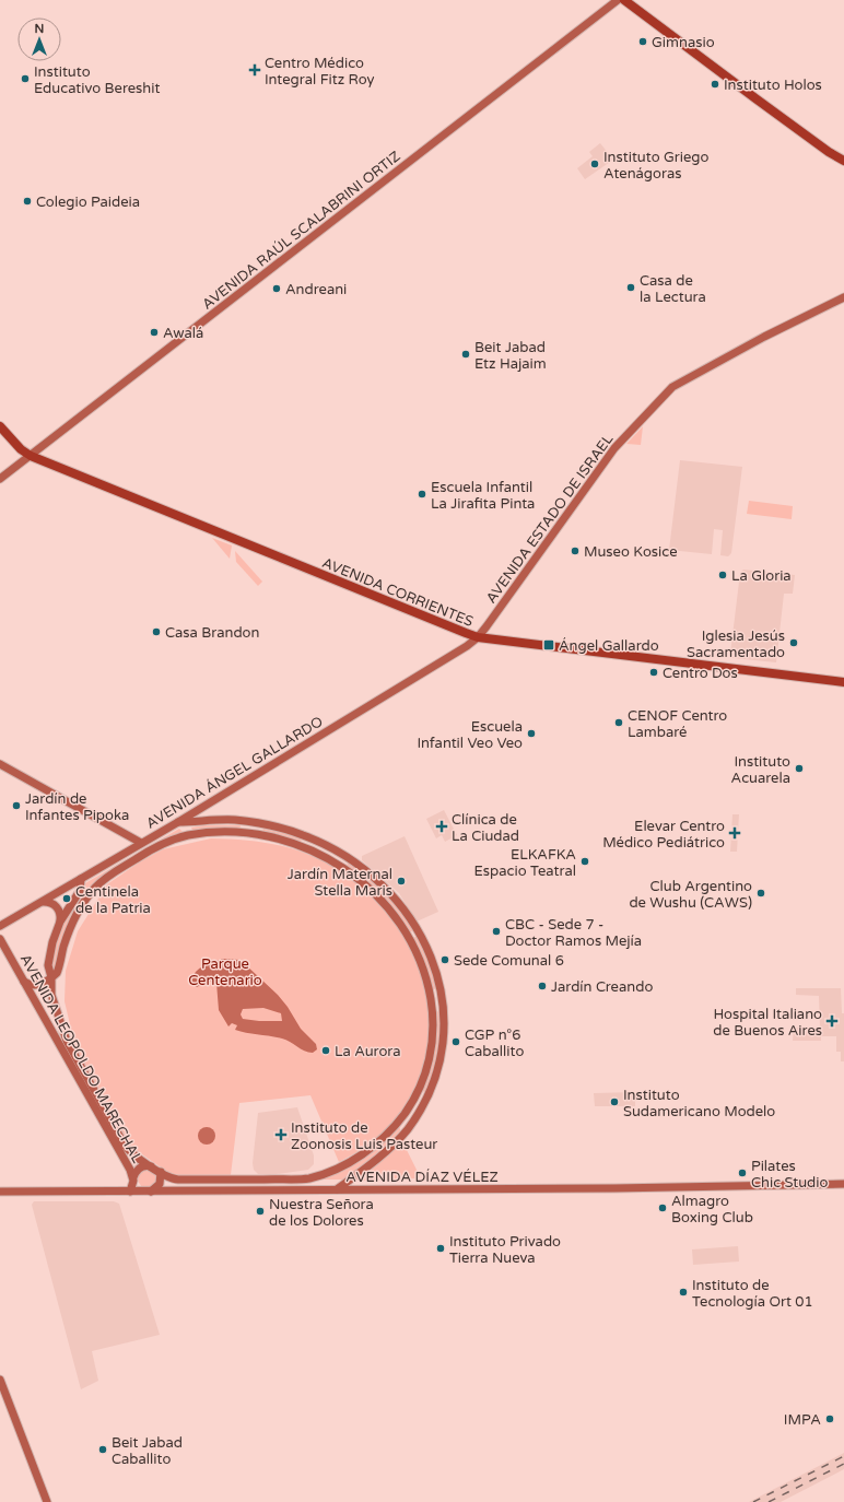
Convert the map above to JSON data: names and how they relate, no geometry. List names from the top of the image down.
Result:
{
  "streets": {
    "main road": [
      "AVENIDA RAÚL SCALABRINI ORTIZ",
      "AVENIDA ESTADO DE ISRAEL",
      "AVENIDA CORRIENTES",
      "AVENIDA ÁNGEL GALLARDO",
      "AVENIDA LEOPOLDO MARECHAL",
      "AVENIDA DÍAZ VÉLEZ"
    ]
  },
  "crossings": [
    ["AVENIDA RAÚL SCALABRINI ORTIZ", "AVENIDA CORRIENTES"],
    ["AVENIDA ESTADO DE ISRAEL", "AVENIDA CORRIENTES"],
    ["AVENIDA ESTADO DE ISRAEL", "AVENIDA ÁNGEL GALLARDO"],
    ["AVENIDA CORRIENTES", "AVENIDA ÁNGEL GALLARDO"],
    ["AVENIDA ÁNGEL GALLARDO", "AVENIDA LEOPOLDO MARECHAL"],
    ["AVENIDA LEOPOLDO MARECHAL", "AVENIDA DÍAZ VÉLEZ"]
  ],
  "parks": ["Parque Centenario"],
  "places": {
    "other": [
      "Gimnasio",
      "Instituto Educativo Bereshit",
      "Instituto Holos",
      "Instituto Griego Atenágoras",
      "Colegio Paideia",
      "Casa de la Lectura",
      "Andreani",
      "Awalá",
      "Beit Jabad Etz Hajaim",
      "Escuela Infantil La Jirafita Pinta",
      "Museo Kosice",
      "La Gloria",
      "Casa Brandon",
      "Iglesia Jesús Sacramentado",
      "Centro Dos",
      "CENOF Centro Lambaré",
      "Escuela Infantil Veo Veo",
      "Instituto Acuarela",
      "Jardín de Infantes Pipoka",
      "ELKAFKA Espacio Teatral",
      "Jardín Maternal Stella Maris",
      "Club Argentino de Wushu (CAWS)",
      "Centinela de la Patria",
      "CBC - Sede 7 - Doctor Ramos Mejía",
      "Sede Comunal 6",
      "Jardín Creando",
      "CGP n°6 Caballito",
      "La Aurora",
      "Instituto Sudamericano Modelo",
      "Pilates Chic Studio",
      "Almagro Boxing Club",
      "Nuestra Señora de los Dolores",
      "Instituto Privado Tierra Nueva",
      "Instituto de Tecnología Ort 01",
      "IMPA",
      "Beit Jabad Caballito"
    ],
    "health": [
      "Centro Médico Integral Fitz Roy",
      "Clínica de La Ciudad",
      "Elevar Centro Médico Pediátrico",
      "Hospital Italiano de Buenos Aires",
      "Instituto de Zoonosis Luis Pasteur"
    ],
    "transit": ["Ángel Gallardo"]
  },
  "north": "top"
}
